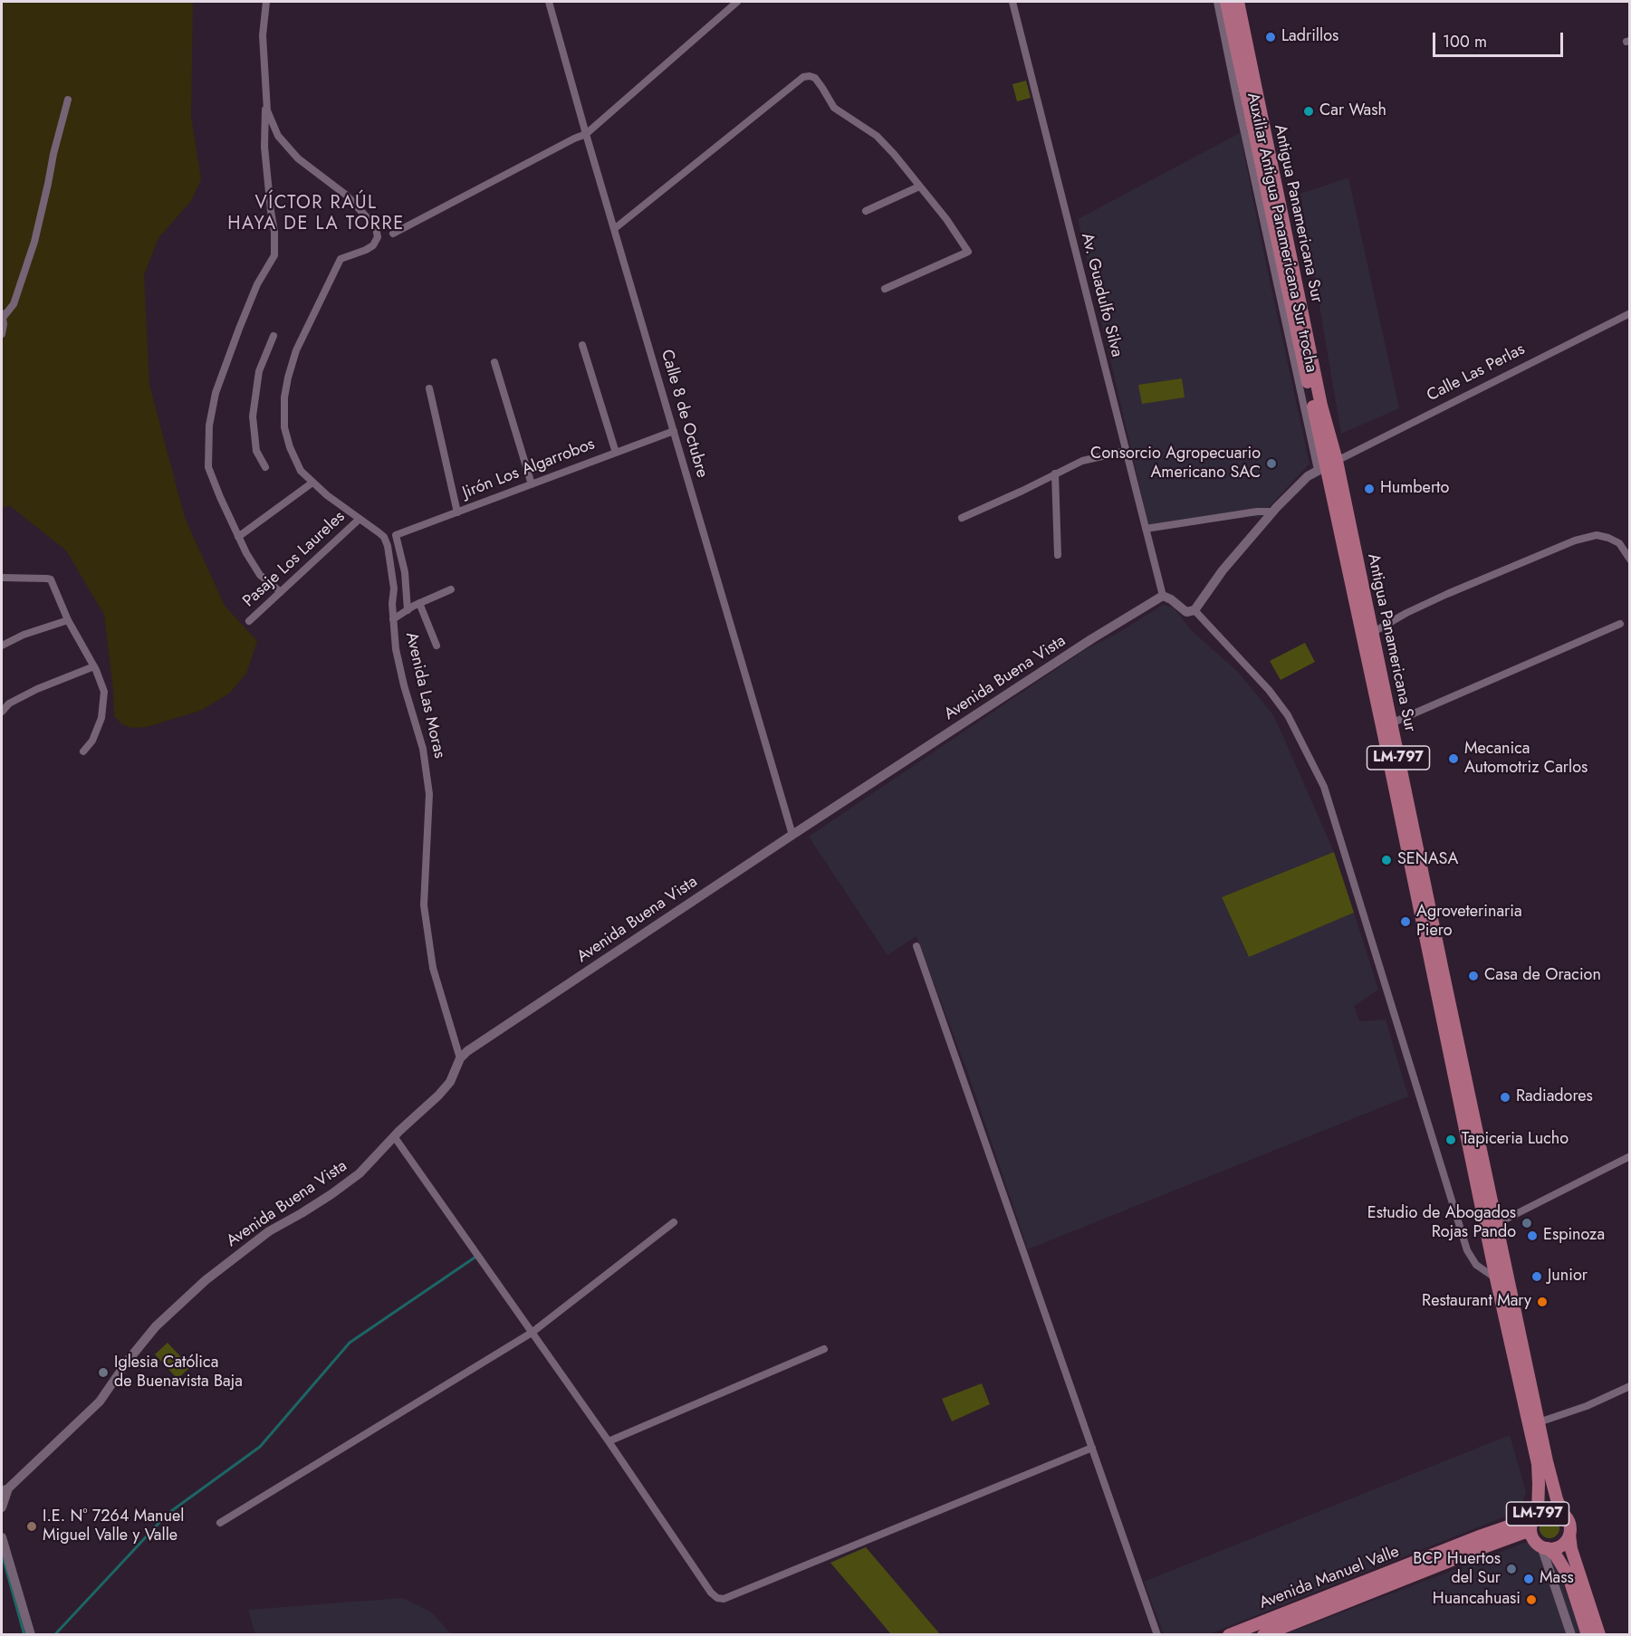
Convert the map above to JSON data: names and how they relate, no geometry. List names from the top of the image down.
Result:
{
  "streets": {
    "main road": ["Antigua Panamericana Sur", "LM-797", "Avenida Manuel Valle"],
    "street": [
      "Auxiliar Antigua Panamericana Sur trocha",
      "Av. Guadulfo Silva",
      "Calle Las Perlas",
      "Calle 8 de Octubre",
      "Jirón Los Algarrobos",
      "Pasaje Los Laureles",
      "Avenida Buena Vista",
      "Avenida Las Moras"
    ]
  },
  "crossings": [
    ["Antigua Panamericana Sur", "Auxiliar Antigua Panamericana Sur trocha"],
    ["Antigua Panamericana Sur", "Calle Las Perlas"],
    ["Antigua Panamericana Sur", "LM-797"],
    ["Antigua Panamericana Sur", "Avenida Manuel Valle"],
    ["Auxiliar Antigua Panamericana Sur trocha", "Calle Las Perlas"],
    ["Av. Guadulfo Silva", "Avenida Buena Vista"],
    ["Calle 8 de Octubre", "Jirón Los Algarrobos"],
    ["Calle 8 de Octubre", "Avenida Buena Vista"],
    ["Pasaje Los Laureles", "Avenida Las Moras"],
    ["Avenida Buena Vista", "Avenida Las Moras"],
    ["LM-797", "Avenida Manuel Valle"]
  ],
  "districts": ["VÍCTOR RAÚL HAYA DE LA TORRE"],
  "places": [
    "Ladrillos",
    "Car Wash",
    "Consorcio Agropecuario Americano SAC",
    "Humberto",
    "Mecanica Automotriz Carlos",
    "SENASA",
    "Agroveterinaria Piero",
    "Casa de Oracion",
    "Radiadores",
    "Tapiceria Lucho",
    "Estudio de Abogados Rojas Pando",
    "Espinoza",
    "Junior",
    "Restaurant Mary",
    "Iglesia Católica de Buenavista Baja",
    "I.E. N° 7264 Manuel Miguel Valle y Valle",
    "BCP Huertos del Sur",
    "Mass",
    "Huancahuasi"
  ],
  "scale_bar": "100 m"
}
